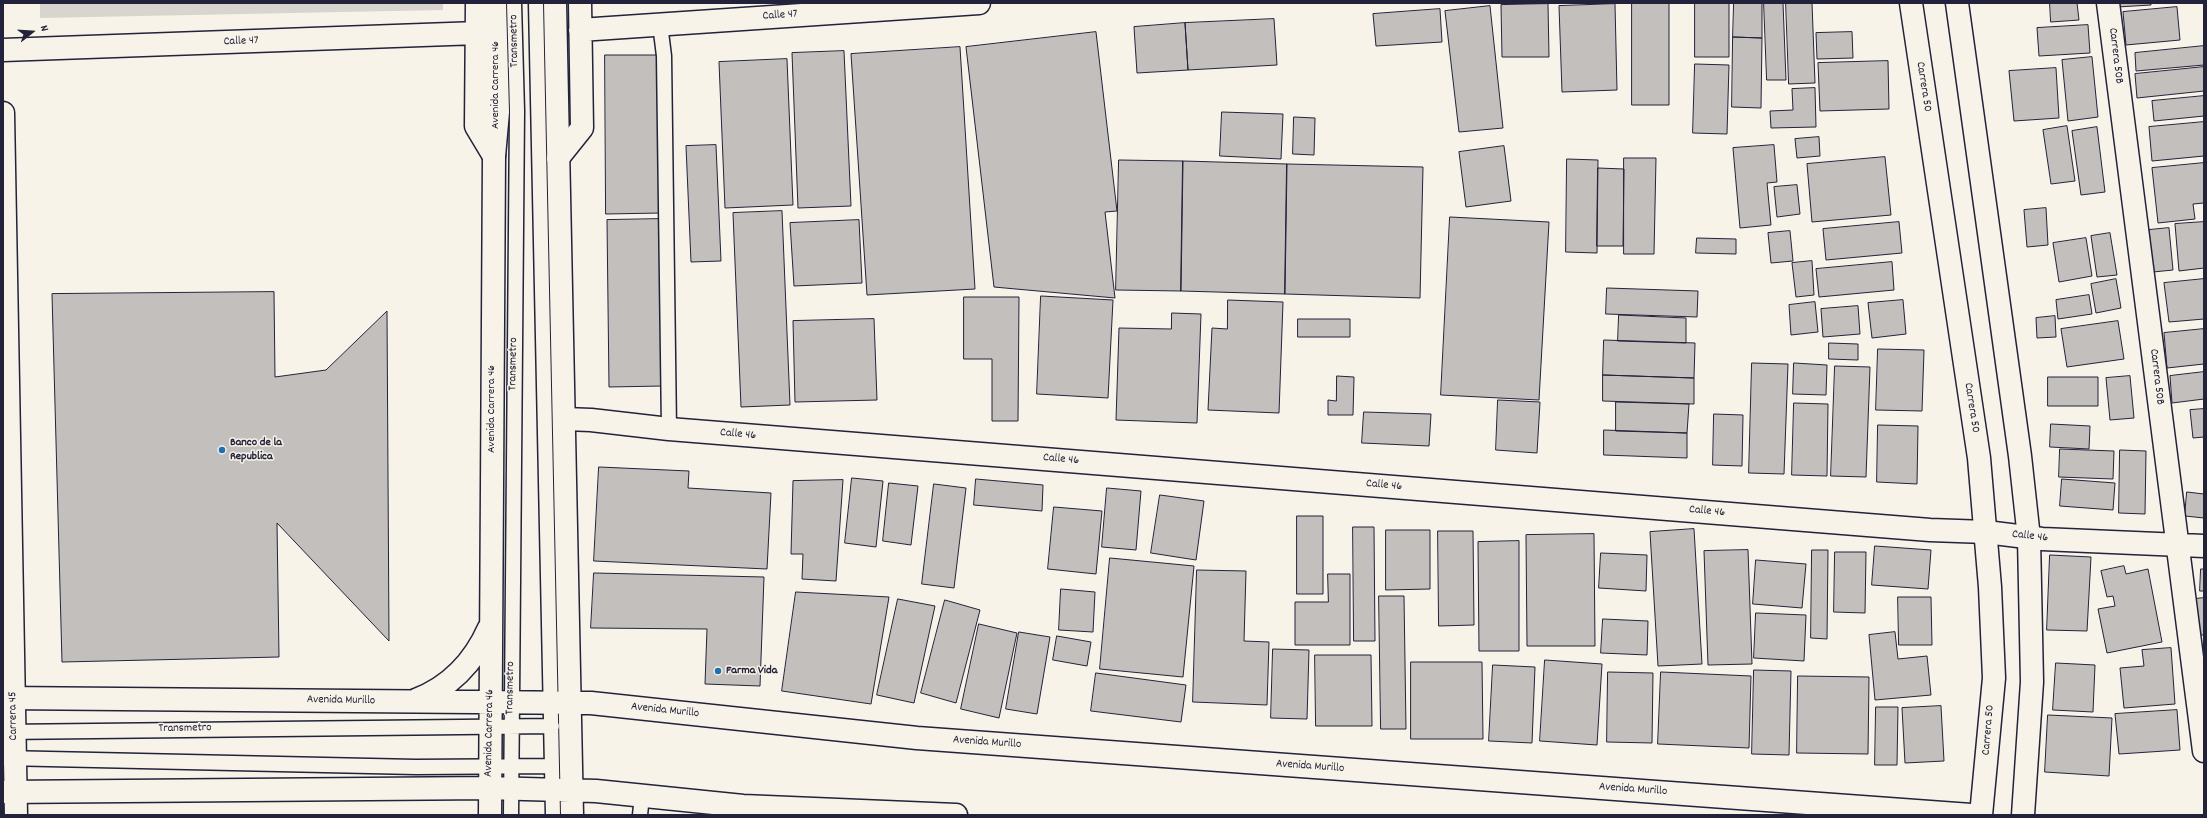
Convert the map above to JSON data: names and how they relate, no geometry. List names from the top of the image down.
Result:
{
  "streets": {
    "street": [
      "Calle 47",
      "Carrera 50B",
      "Avenida Carrera 46",
      "Carrera 50",
      "Calle 46",
      "Avenida Murillo",
      "Carrera 45"
    ],
    "lane": ["Transmetro"]
  },
  "crossings": [
    ["Transmetro", "Avenida Carrera 46"],
    ["Transmetro", "Avenida Murillo"],
    ["Transmetro", "Carrera 45"],
    ["Carrera 50B", "Calle 46"],
    ["Avenida Carrera 46", "Avenida Murillo"],
    ["Carrera 50", "Calle 46"],
    ["Avenida Murillo", "Carrera 45"]
  ],
  "places": ["Banco de la Republica", "Farma Vida"],
  "north": "right"
}
